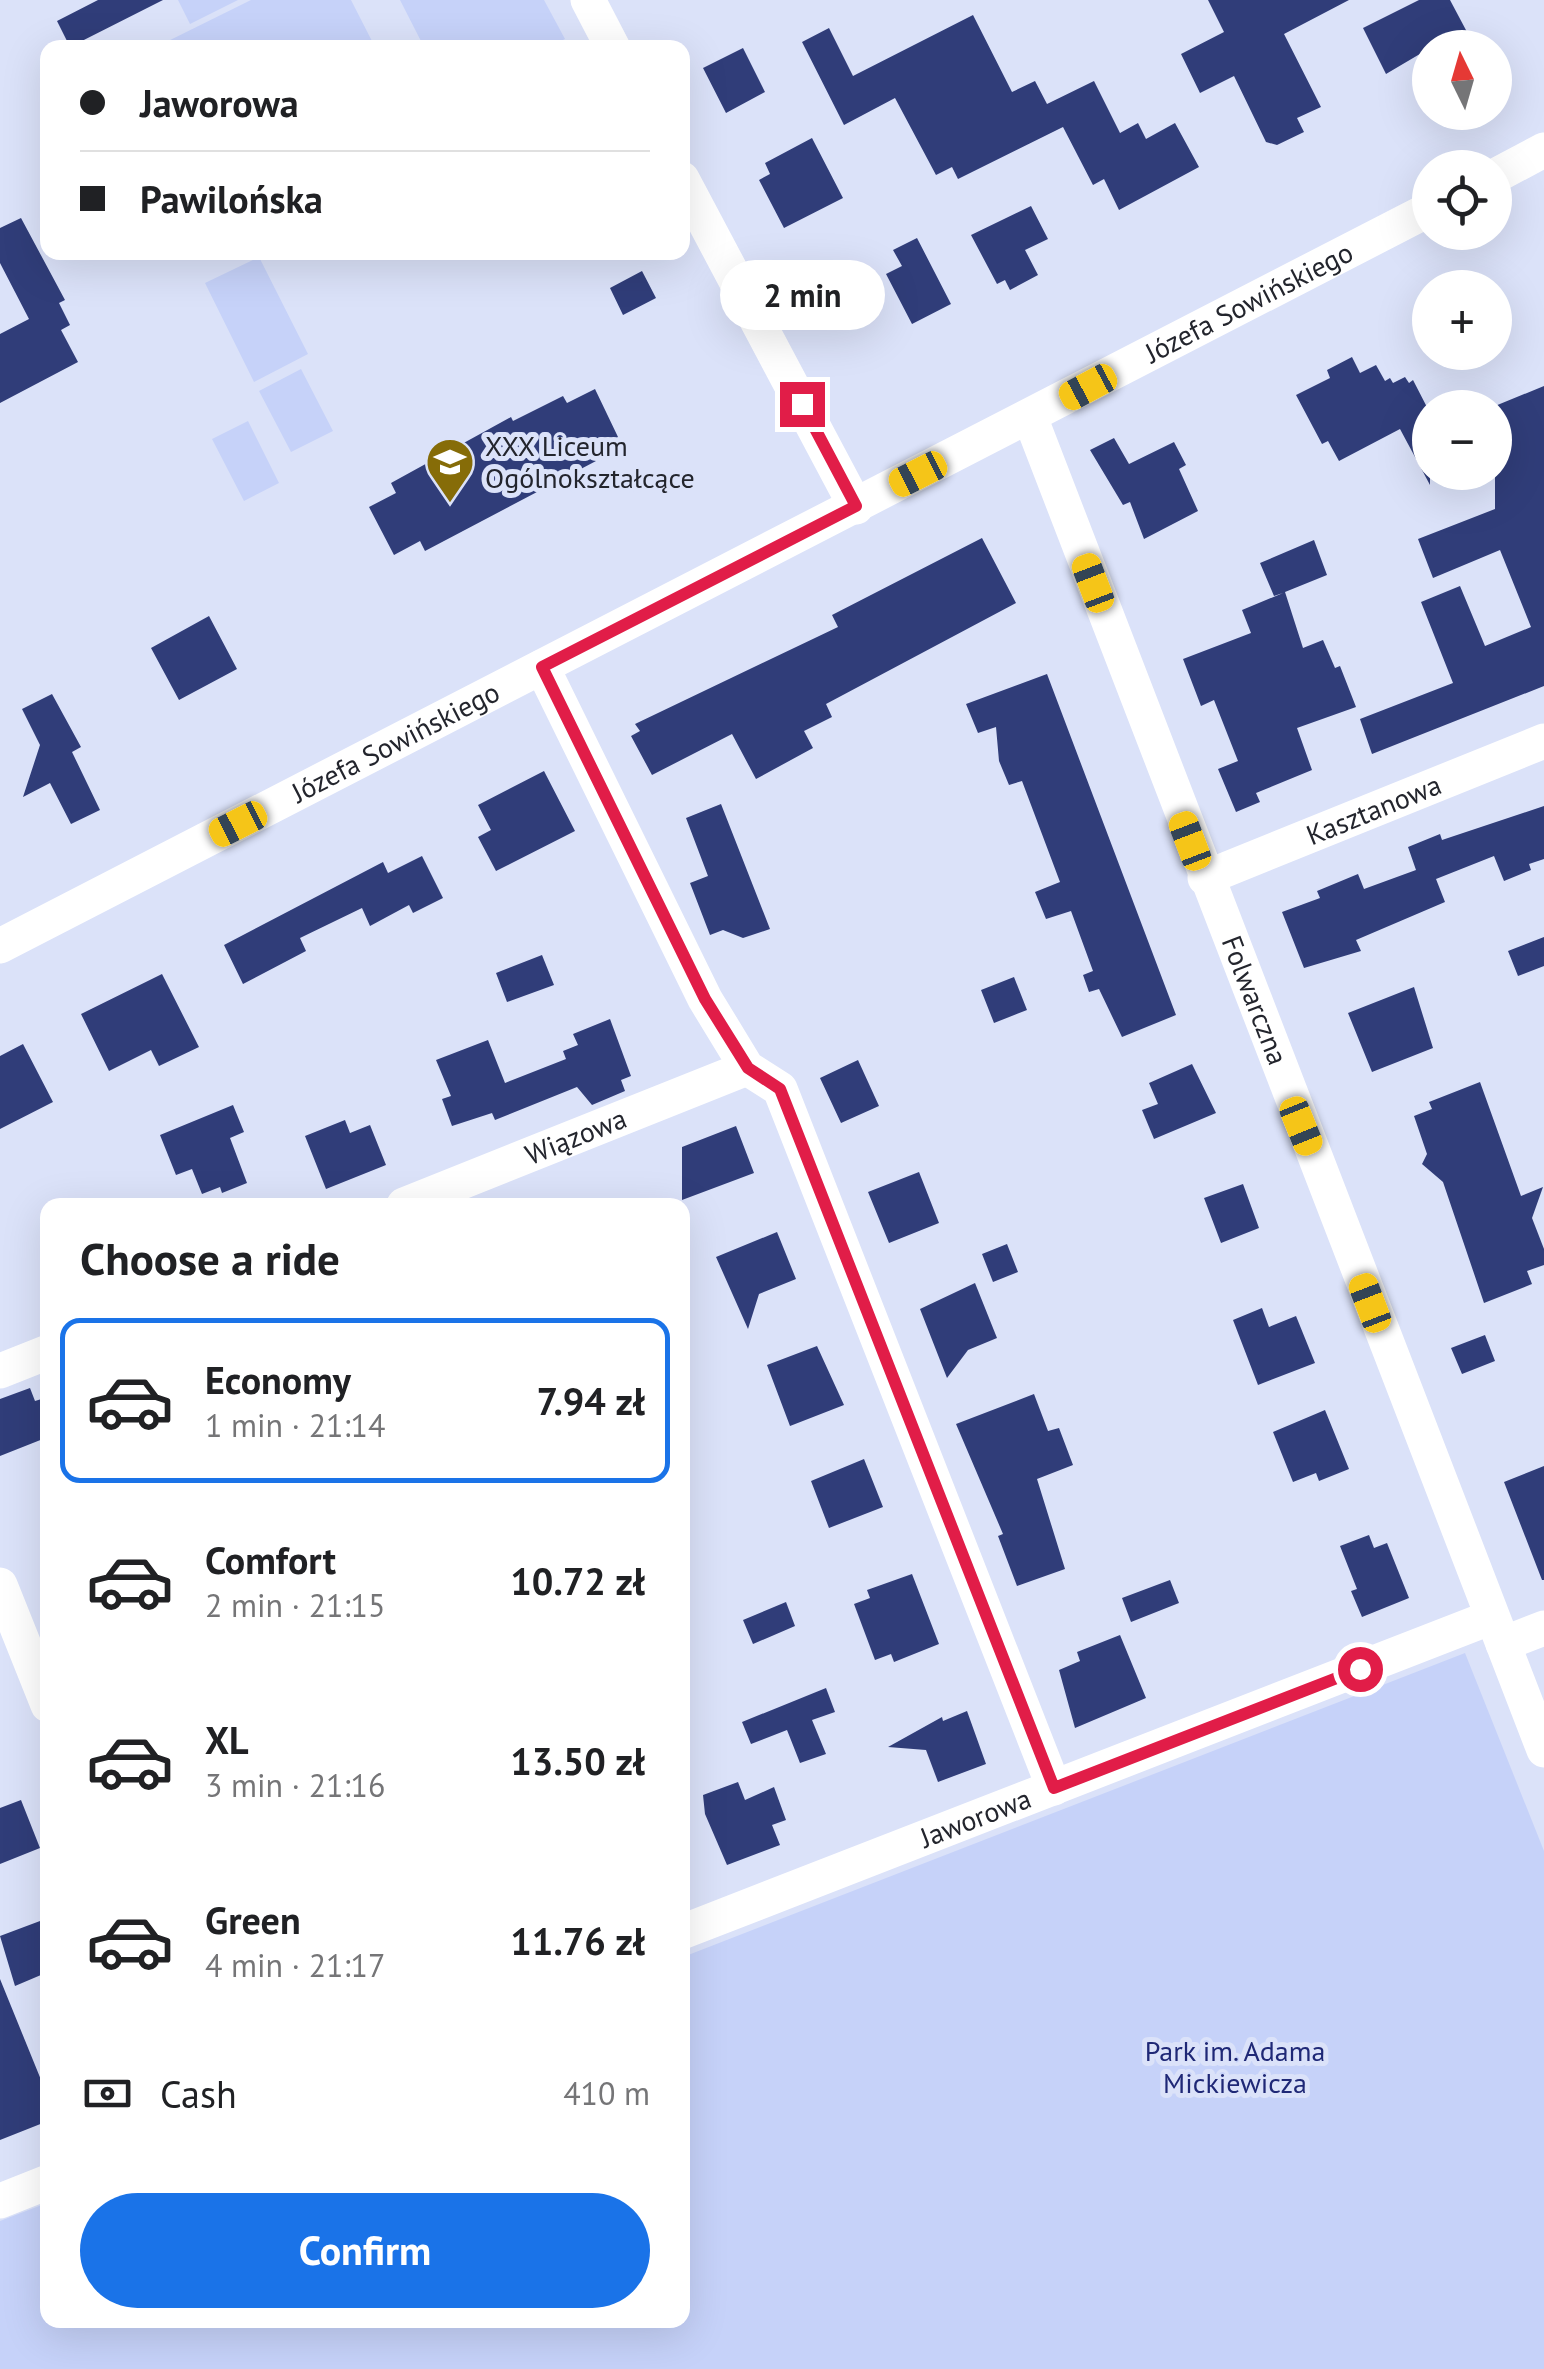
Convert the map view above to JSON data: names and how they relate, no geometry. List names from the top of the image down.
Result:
{
  "streets": {
    "street": [
      "Józefa Sowińskiego",
      "Kasztanowa",
      "Folwarczna",
      "Wiązowa",
      "Jaworowa"
    ]
  },
  "crossings": [
    ["Józefa Sowińskiego", "Folwarczna"],
    ["Kasztanowa", "Folwarczna"],
    ["Folwarczna", "Jaworowa"]
  ],
  "parks": ["Park im. Adama Mickiewicza"],
  "places": {
    "school or university": ["XXX Liceum Ogólnokształcące"]
  },
  "north": "top",
  "page": {
    "map_buttons": ["+", "−"],
    "banner": ["Jaworowa", "Pawilońska"],
    "bubble": "2 min",
    "heading": "Choose a ride",
    "list": [
      {
        "name": "Economy",
        "note": "1 min · 21:14",
        "value": "7.94 zł"
      },
      {
        "name": "Comfort",
        "note": "2 min · 21:15",
        "value": "10.72 zł"
      },
      {
        "name": "XL",
        "note": "3 min · 21:16",
        "value": "13.50 zł"
      },
      {
        "name": "Green",
        "note": "4 min · 21:17",
        "value": "11.76 zł"
      }
    ],
    "pay": ["Cash", "410 m"],
    "buttons": "Confirm"
  }
}
